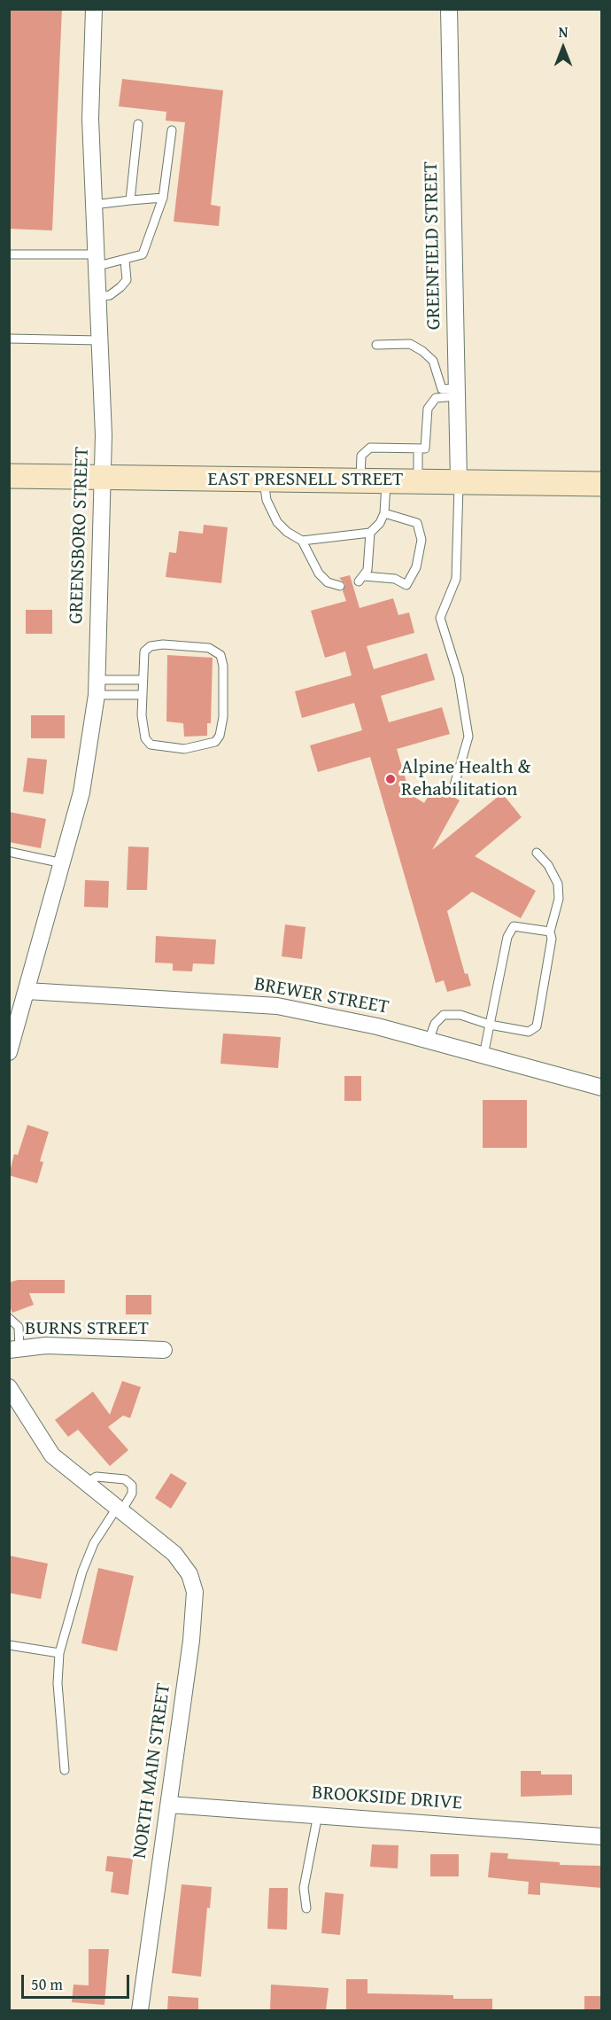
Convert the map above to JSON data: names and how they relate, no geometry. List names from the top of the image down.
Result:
{
  "streets": {
    "main road": ["EAST PRESNELL STREET"],
    "street": [
      "GREENFIELD STREET",
      "GREENSBORO STREET",
      "BREWER STREET",
      "BURNS STREET",
      "NORTH MAIN STREET",
      "BROOKSIDE DRIVE"
    ]
  },
  "crossings": [
    ["GREENFIELD STREET", "EAST PRESNELL STREET"],
    ["EAST PRESNELL STREET", "GREENSBORO STREET"],
    ["GREENSBORO STREET", "BREWER STREET"],
    ["NORTH MAIN STREET", "BROOKSIDE DRIVE"]
  ],
  "places": ["Alpine Health & Rehabilitation"],
  "scale_bar": "50 m",
  "north": "top"
}
